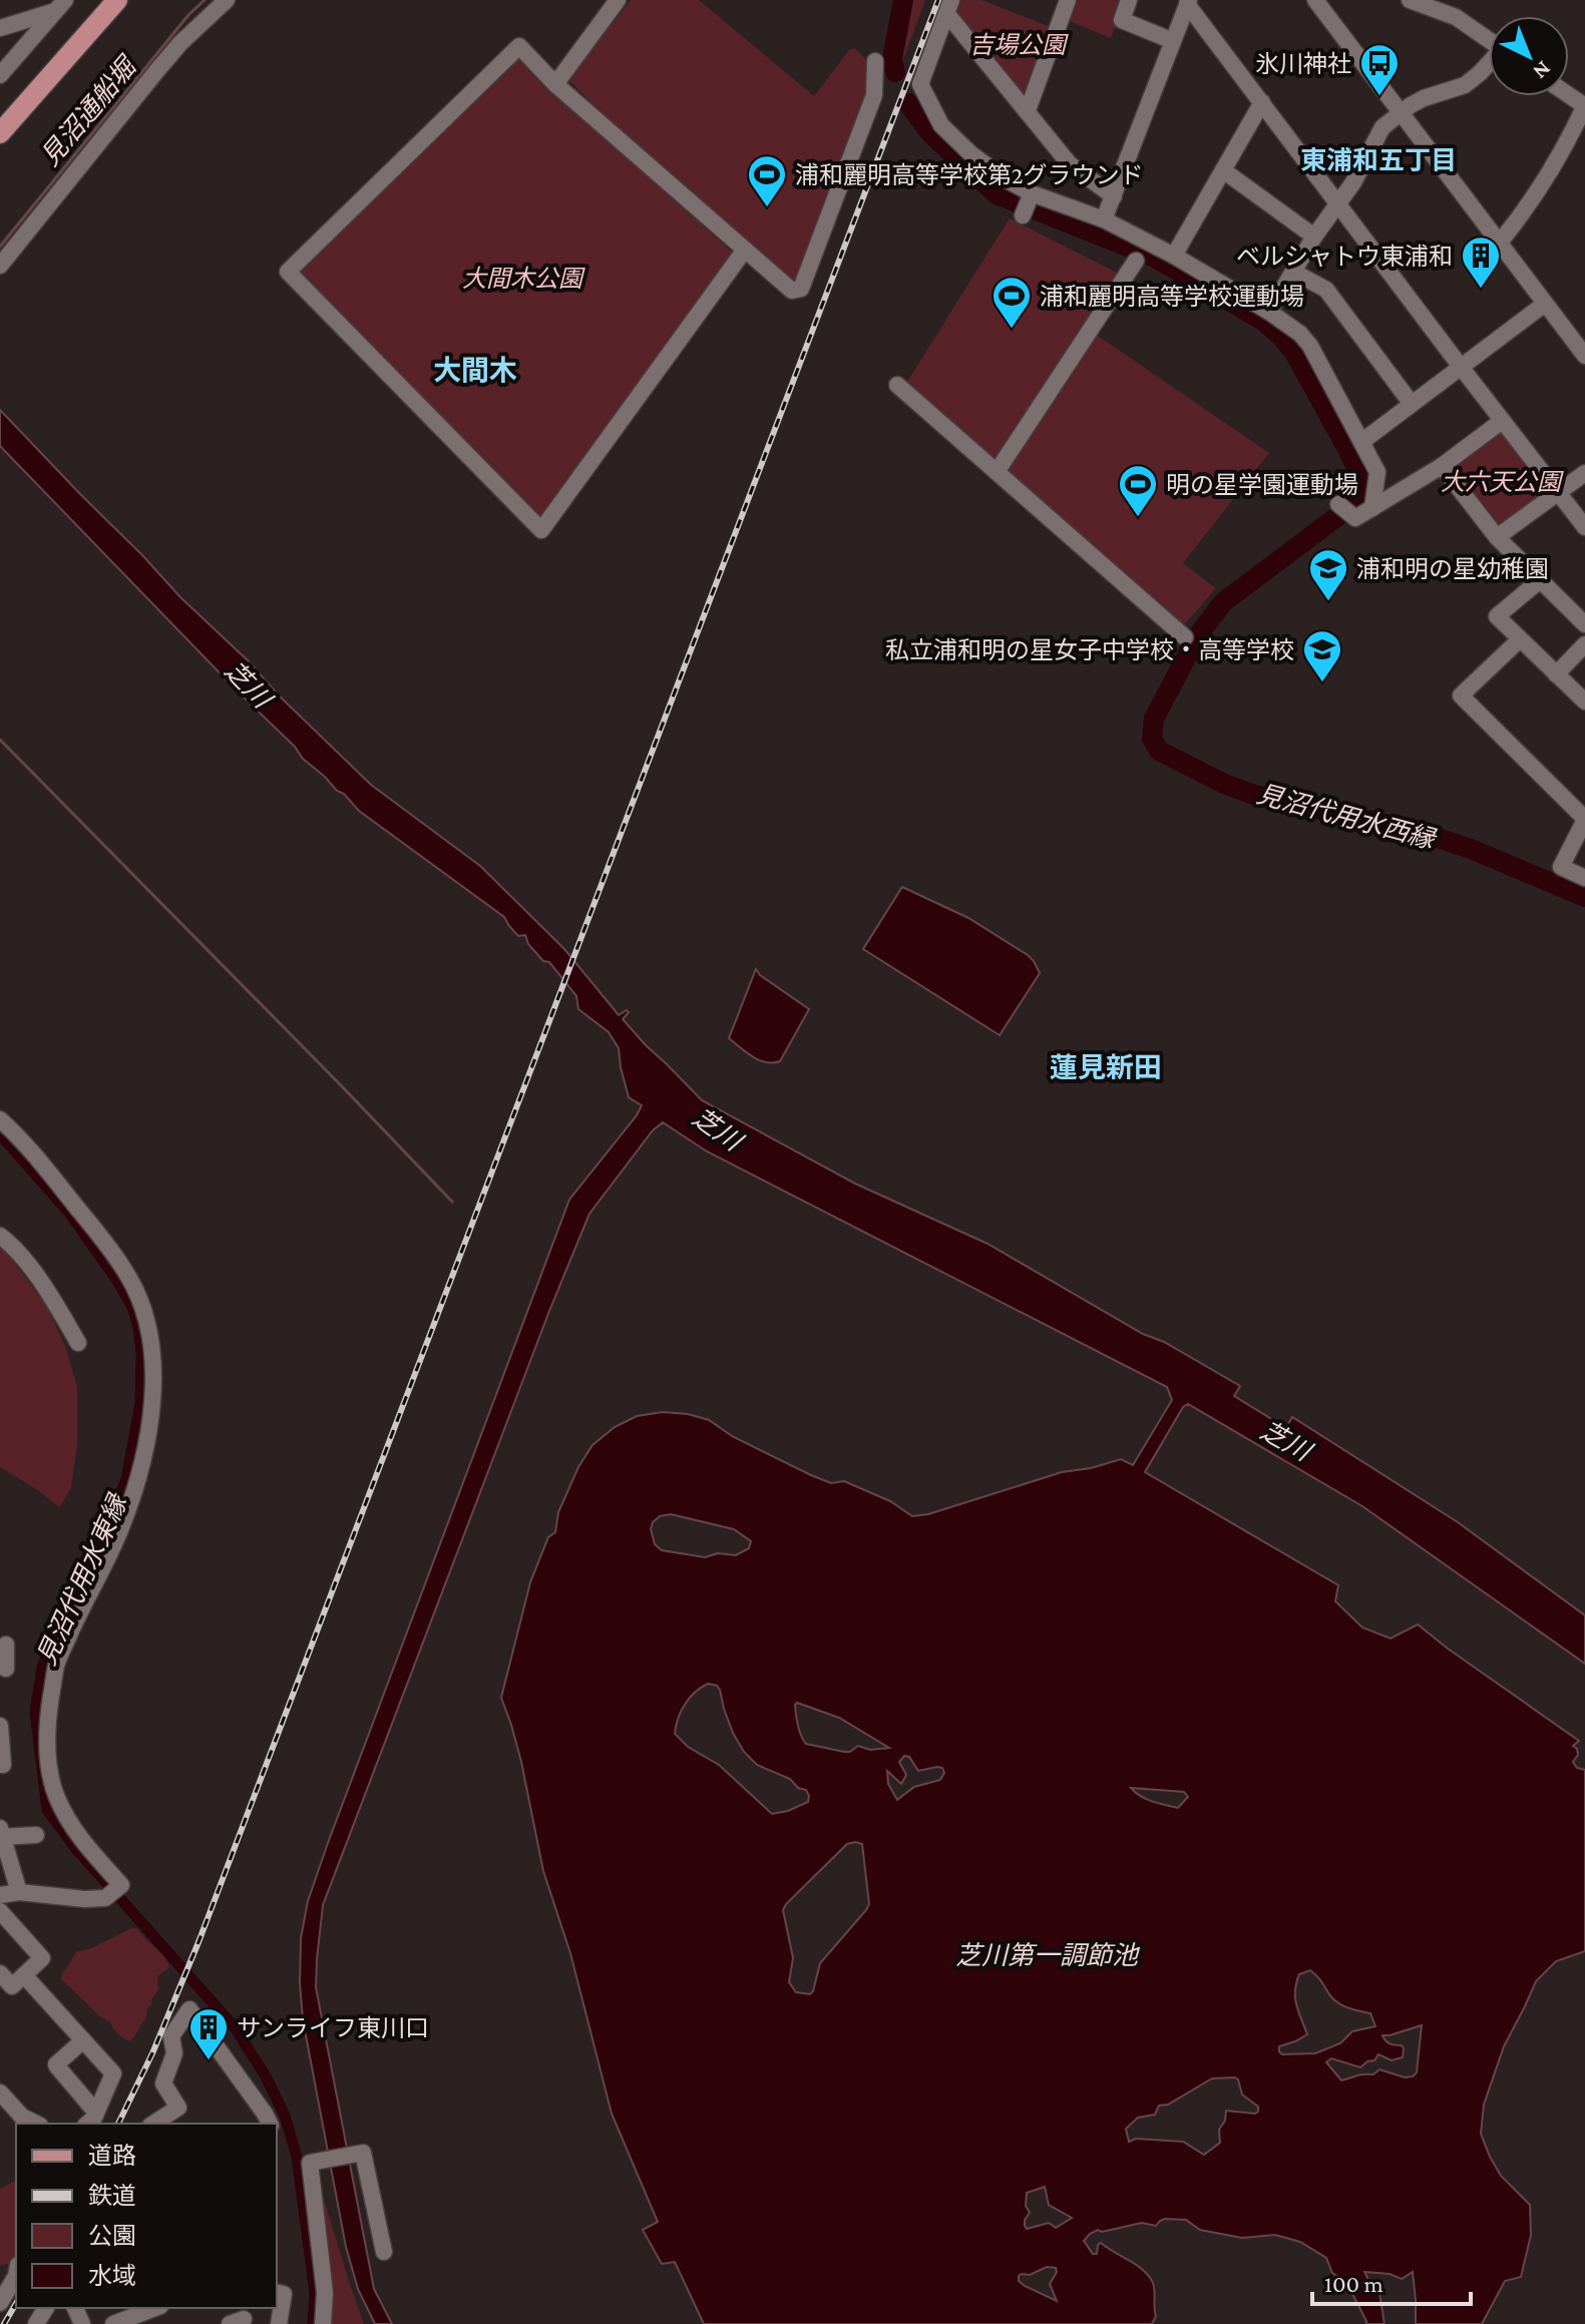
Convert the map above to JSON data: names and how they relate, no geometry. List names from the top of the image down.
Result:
{
  "districts": ["東浦和五丁目", "大間木", "蓮見新田"],
  "water": [
    "見沼通船堀",
    "芝川",
    "見沼代用水西縁",
    "見沼代用水東縁",
    "芝川第一調節池"
  ],
  "parks": ["吉場公園", "大間木公園", "大六天公園"],
  "places": {
    "bus stop": ["氷川神社"],
    "sports": ["浦和麗明高等学校第2グラウンド", "浦和麗明高等学校運動場", "明の星学園運動場"],
    "building": ["ベルシャトウ東浦和", "サンライフ東川口"],
    "school or university": ["浦和明の星幼稚園", "私立浦和明の星女子中学校・高等学校"]
  },
  "legend": [
    "道路",
    "鉄道",
    "公園",
    "水域"
  ],
  "scale_bar": "100 m",
  "north": "bottom right"
}
